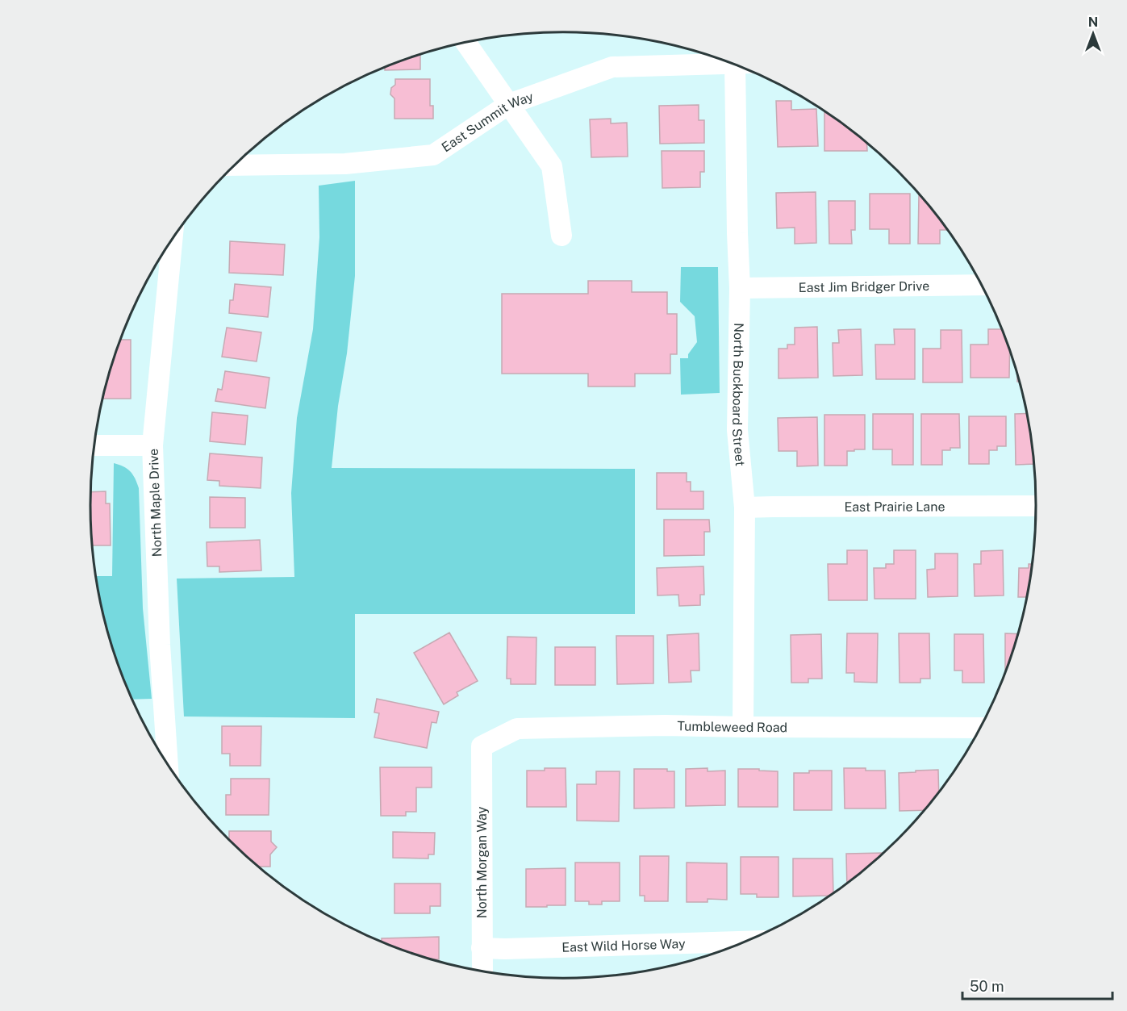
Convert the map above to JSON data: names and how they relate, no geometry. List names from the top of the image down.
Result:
{
  "streets": {
    "street": [
      "East Summit Way",
      "East Jim Bridger Drive",
      "North Buckboard Street",
      "North Maple Drive",
      "East Prairie Lane",
      "Tumbleweed Road",
      "North Morgan Way",
      "East Wild Horse Way"
    ]
  },
  "crossings": [
    ["East Jim Bridger Drive", "North Buckboard Street"],
    ["North Buckboard Street", "East Prairie Lane"],
    ["North Buckboard Street", "Tumbleweed Road"],
    ["Tumbleweed Road", "North Morgan Way"],
    ["North Morgan Way", "East Wild Horse Way"]
  ],
  "scale_bar": "50 m",
  "north": "top"
}
